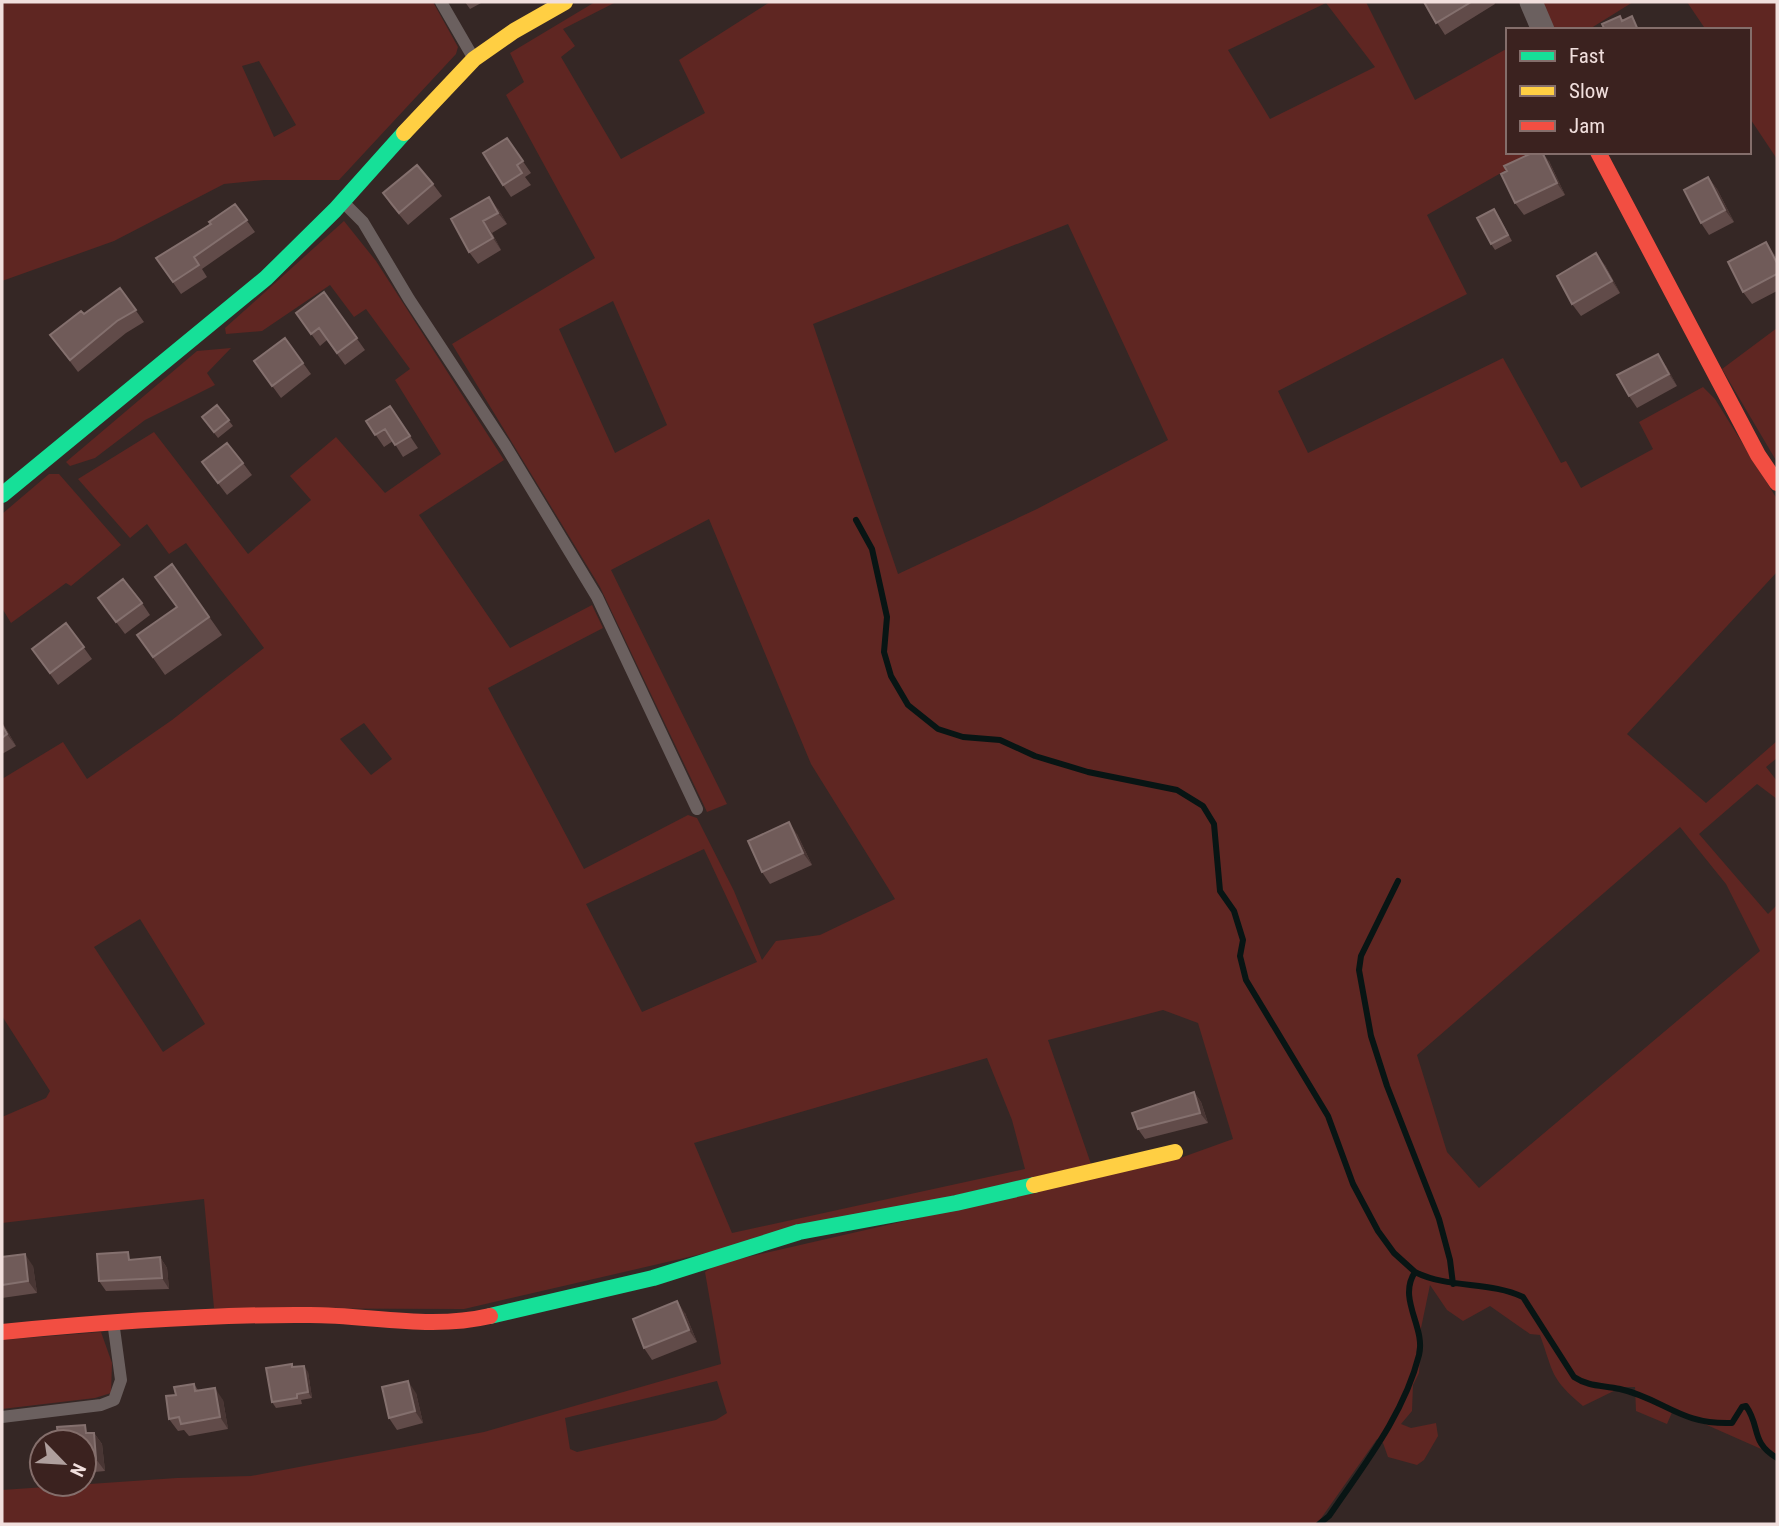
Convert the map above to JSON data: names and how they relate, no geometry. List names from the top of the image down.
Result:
{
  "legend": ["Fast", "Slow", "Jam"],
  "north": "bottom right"
}
